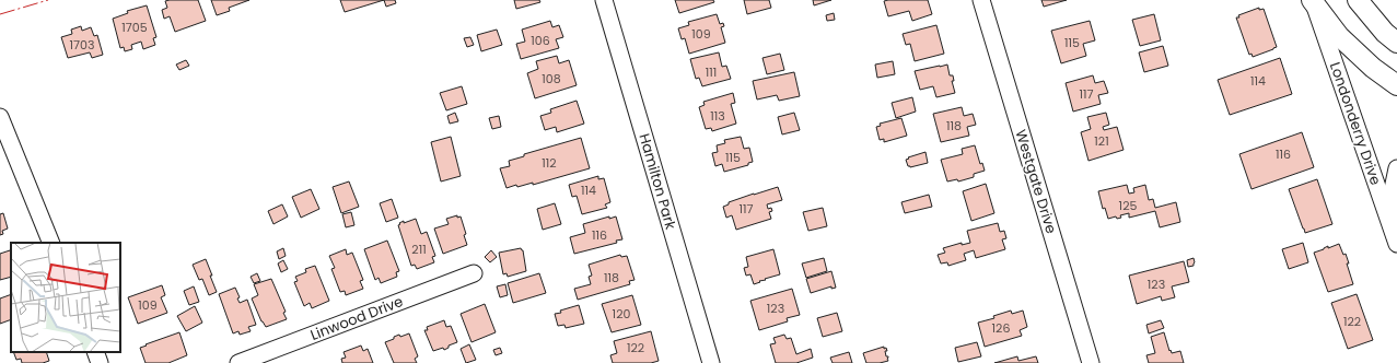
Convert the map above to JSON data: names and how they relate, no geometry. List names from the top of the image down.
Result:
{
  "streets": {
    "street": [
      "Londonderry Drive",
      "Hamilton Park",
      "Westgate Drive",
      "Linwood Drive"
    ]
  },
  "house_numbers": [
    "1705",
    "109",
    "106",
    "115",
    "1703",
    "111",
    "108",
    "114",
    "117",
    "113",
    "118",
    "121",
    "116",
    "115",
    "112",
    "114",
    "125",
    "117",
    "116",
    "211",
    "118",
    "123",
    "109",
    "123",
    "120",
    "122",
    "126",
    "122"
  ]
}
